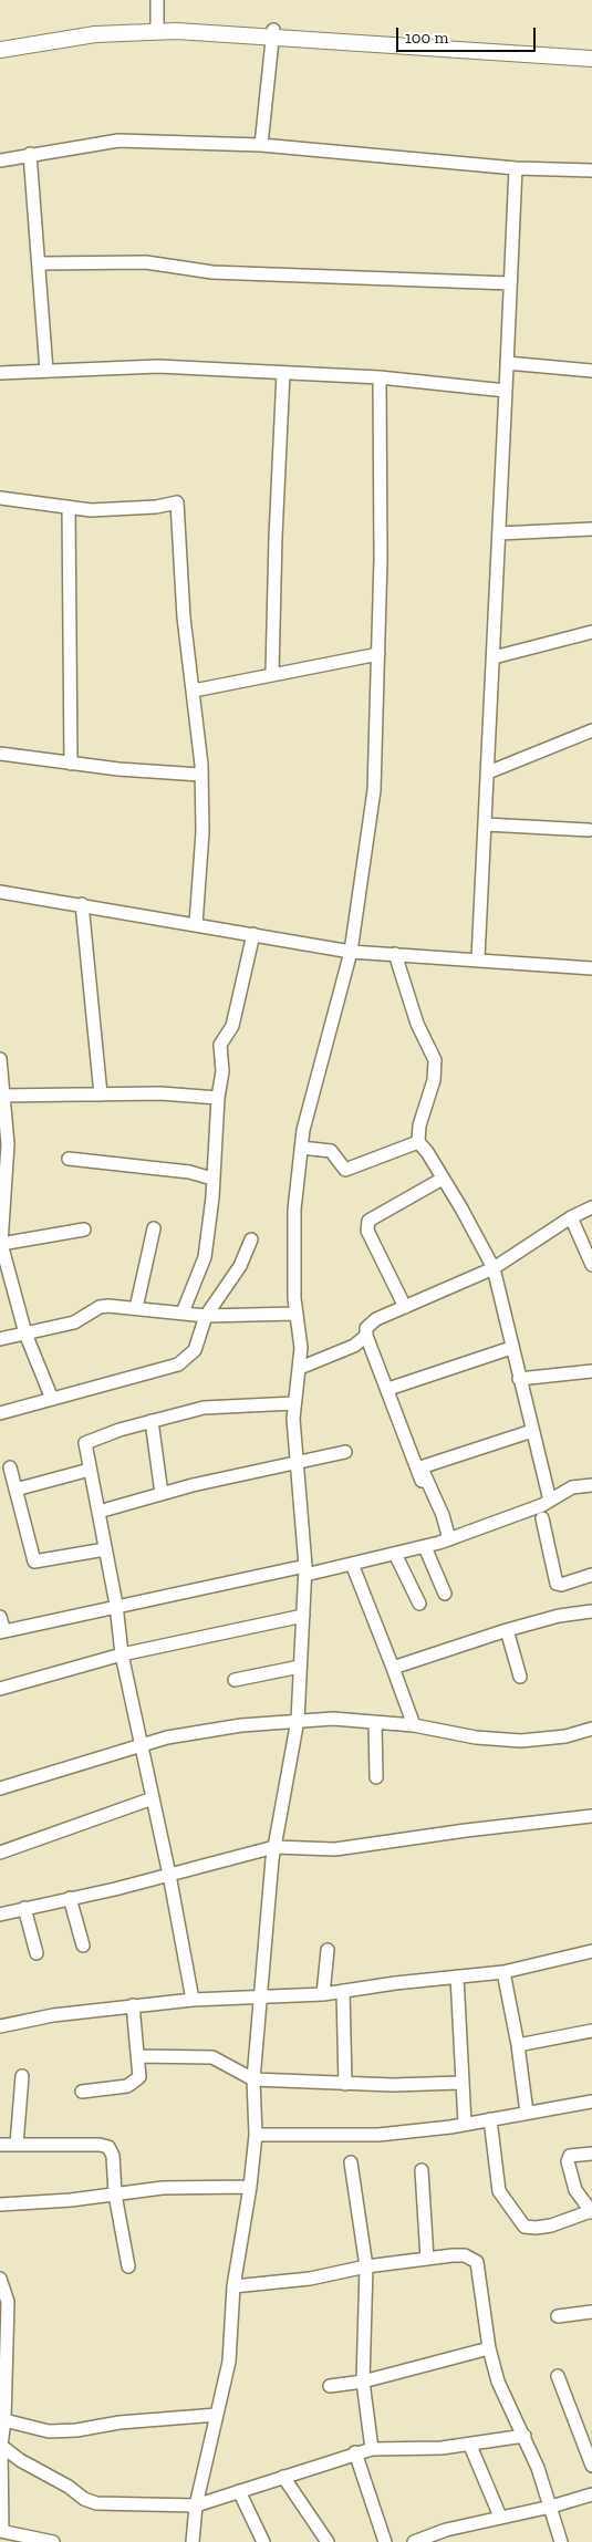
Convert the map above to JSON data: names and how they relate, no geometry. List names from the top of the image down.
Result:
{
  "scale_bar": "100 m"
}
